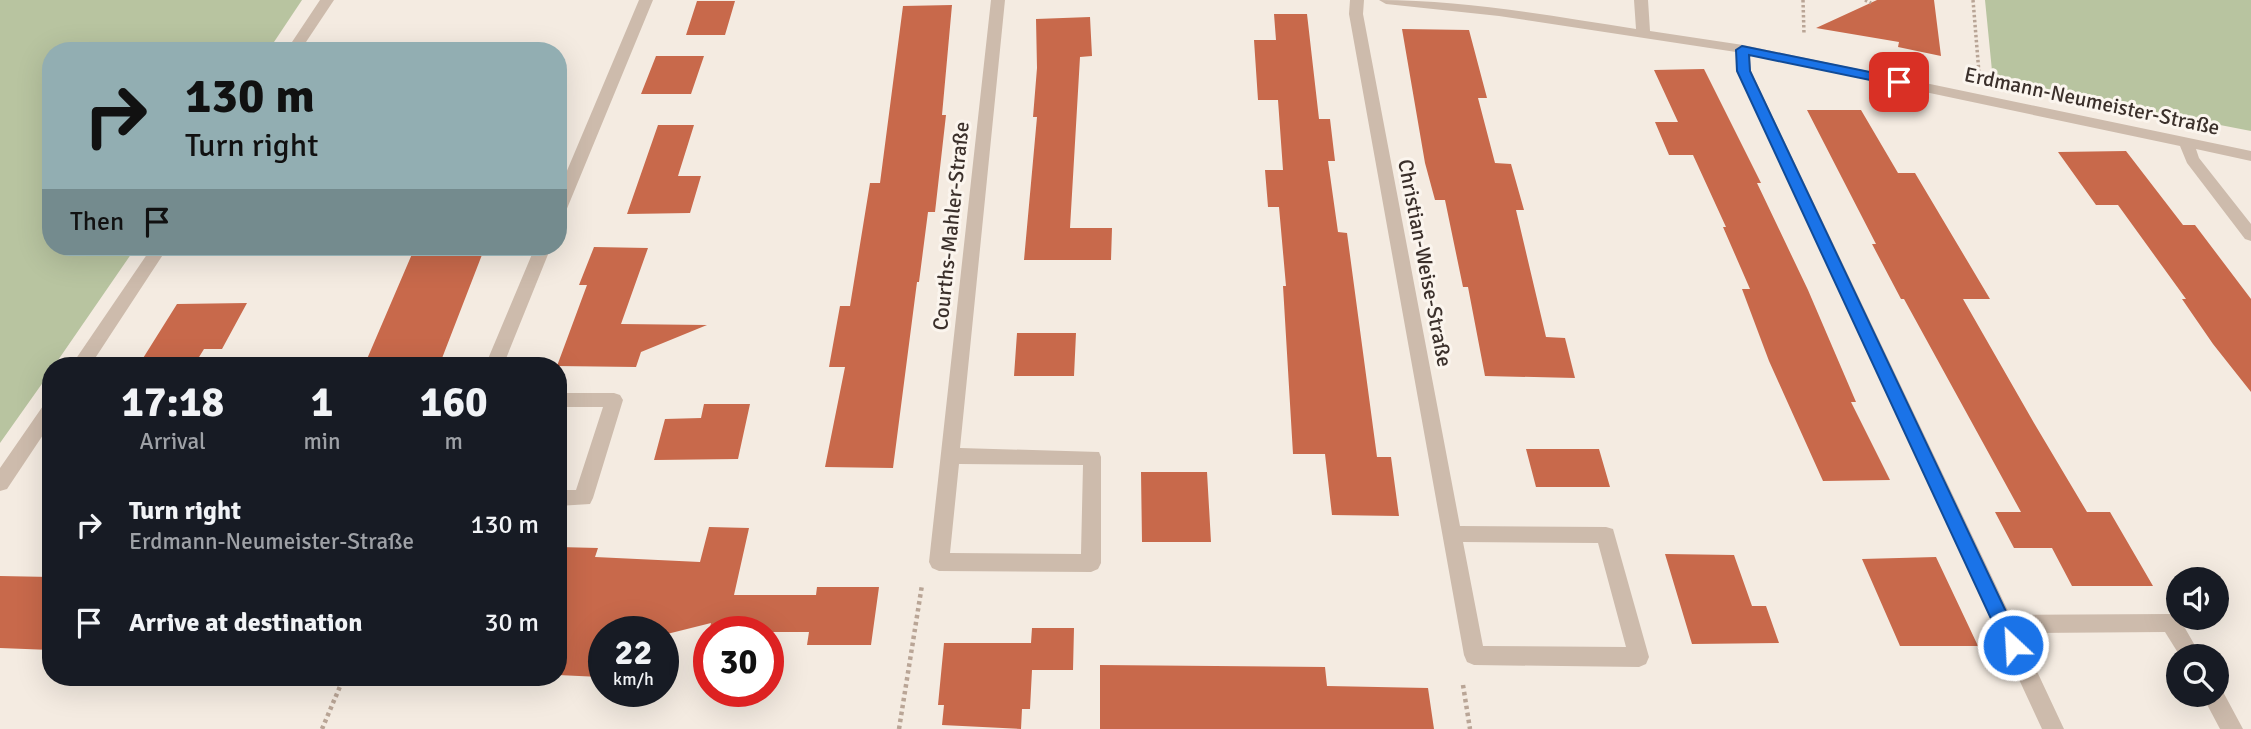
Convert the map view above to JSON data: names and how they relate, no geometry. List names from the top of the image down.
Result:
{
  "streets": {
    "street": ["Erdmann-Neumeister-Straße", "Courths-Mahler-Straße", "Christian-Weise-Straße"]
  },
  "page": {
    "turn": ["130 m", "Turn right"],
    "then": "Then",
    "eta": [
      "17:18",
      "Arrival",
      "1",
      "min",
      "160",
      "m"
    ],
    "list": [
      {
        "name": "Turn right",
        "note": "Erdmann-Neumeister-Straße",
        "value": "130 m"
      },
      {
        "name": "Arrive at destination",
        "value": "30 m"
      }
    ],
    "speed": "22 km/h",
    "limit": "30"
  }
}
